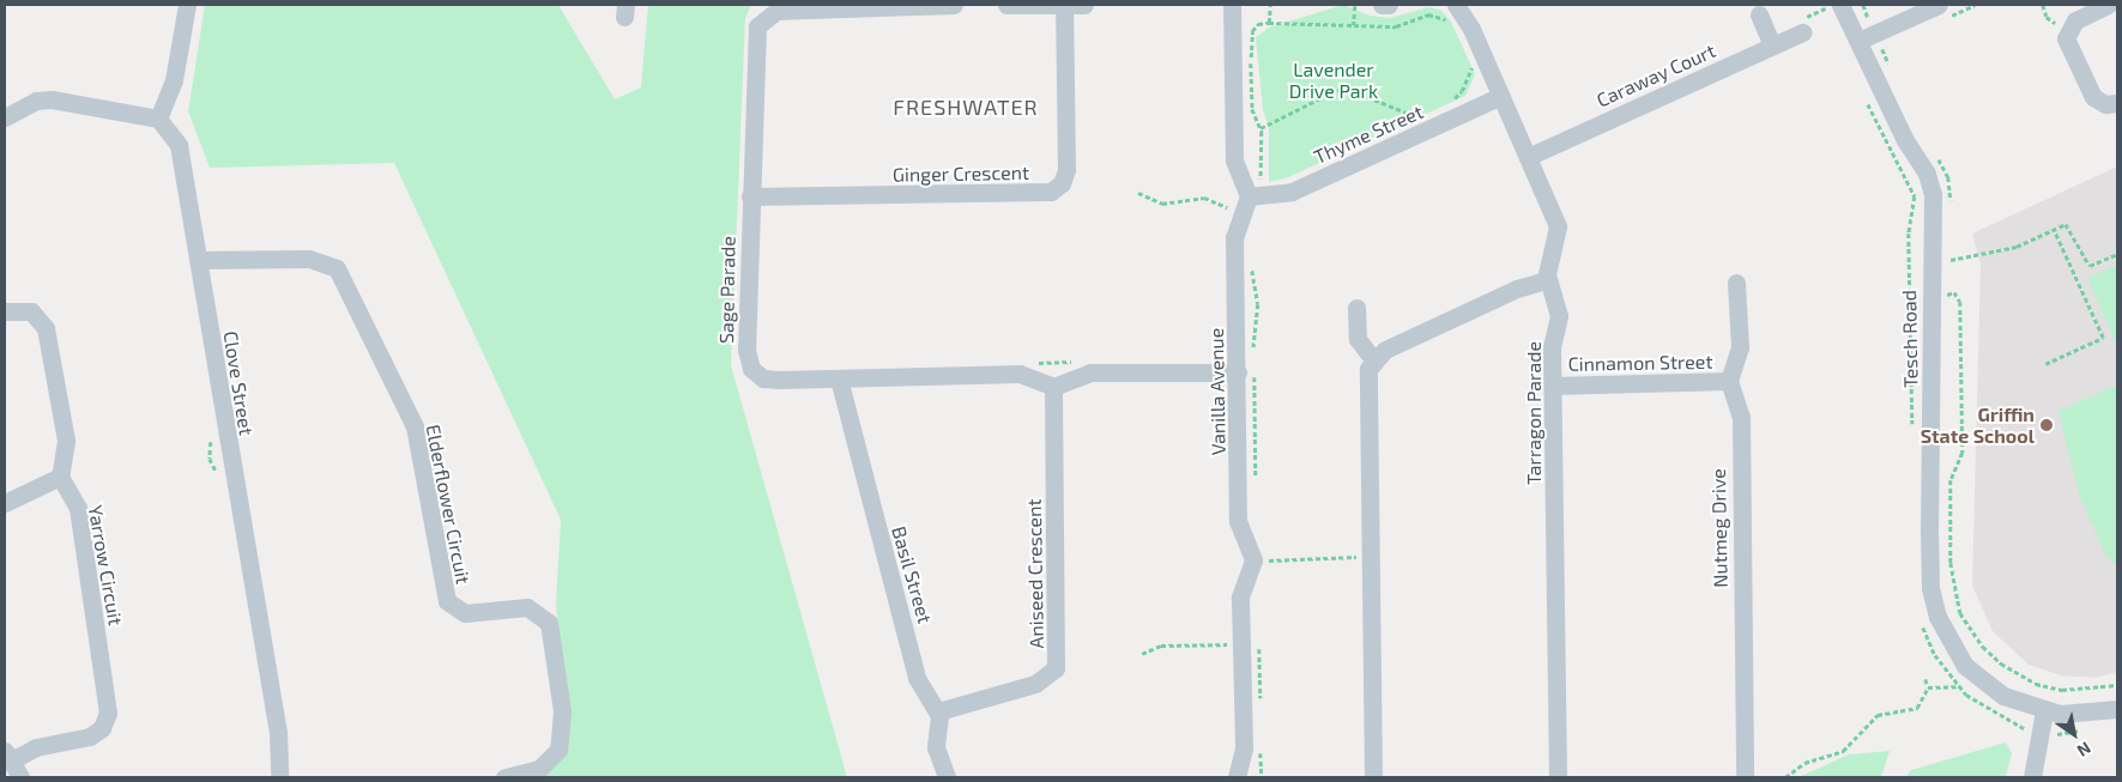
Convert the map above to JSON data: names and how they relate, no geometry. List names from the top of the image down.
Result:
{
  "streets": {
    "street": [
      "Caraway Court",
      "Thyme Street",
      "Ginger Crescent",
      "Sage Parade",
      "Tesch Road",
      "Cinnamon Street",
      "Clove Street",
      "Vanilla Avenue",
      "Tarragon Parade",
      "Elderflower Circuit",
      "Nutmeg Drive",
      "Yarrow Circuit",
      "Aniseed Crescent",
      "Basil Street"
    ]
  },
  "crossings": [
    ["Thyme Street", "Vanilla Avenue"],
    ["Ginger Crescent", "Sage Parade"],
    ["Sage Parade", "Aniseed Crescent"],
    ["Sage Parade", "Basil Street"],
    ["Cinnamon Street", "Tarragon Parade"],
    ["Cinnamon Street", "Nutmeg Drive"],
    ["Clove Street", "Elderflower Circuit"],
    ["Aniseed Crescent", "Basil Street"]
  ],
  "districts": ["FRESHWATER"],
  "parks": ["Lavender Drive Park"],
  "places": ["Griffin State School"],
  "north": "bottom right"
}
